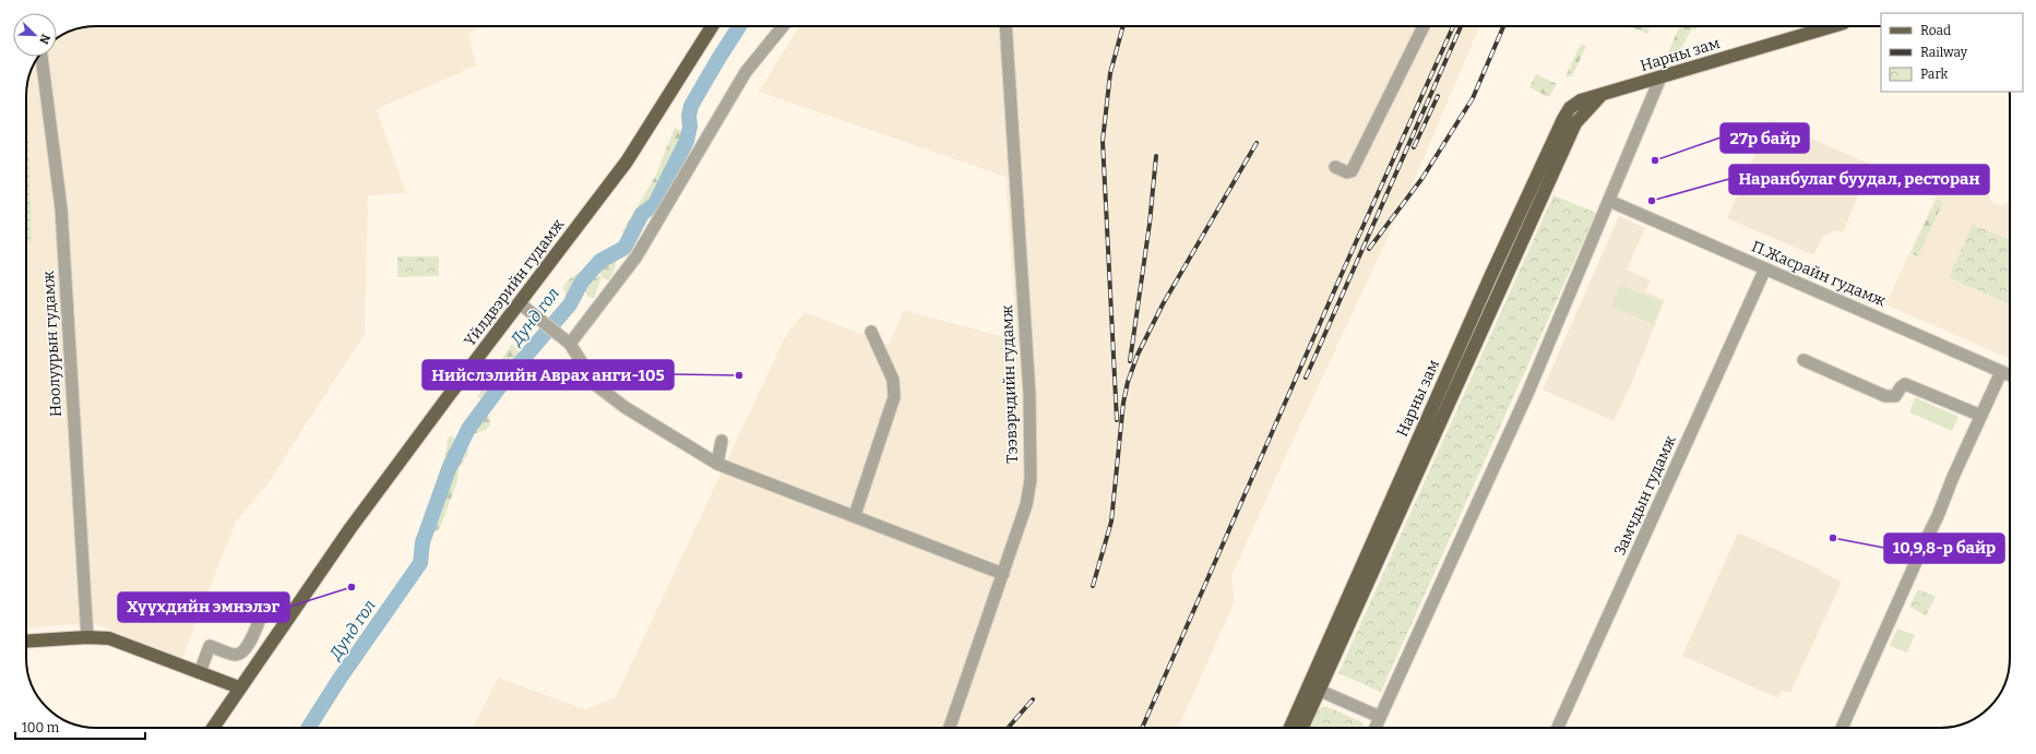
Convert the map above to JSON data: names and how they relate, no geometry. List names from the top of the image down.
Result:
{
  "streets": {
    "main road": ["Нарны зам", "Yйлдвэрийн гудамж"],
    "street": [
      "П.Жасрайн гудамж",
      "Ноолуурын гудамж",
      "Тээвэрчдийн гудамж",
      "Замчдын гудамж"
    ]
  },
  "crossings": [
    ["П.Жасрайн гудамж", "Замчдын гудамж"]
  ],
  "water": ["Дунд гол"],
  "places": [
    "27р байр",
    "Наранбулаг буудал, ресторан",
    "Нийслэлийн Аврах анги-105",
    "10,9,8-р байр",
    "Хүүхдийн эмнэлэг"
  ],
  "legend": ["Road", "Railway", "Park"],
  "scale_bar": "100 m",
  "north": "bottom right"
}
